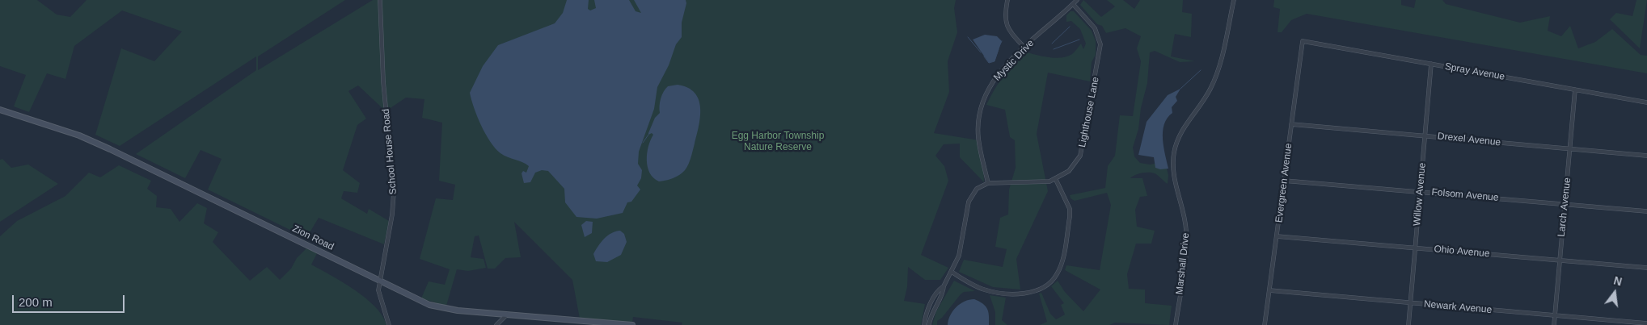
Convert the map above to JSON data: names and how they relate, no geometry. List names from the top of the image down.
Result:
{
  "streets": {
    "street": [
      "Mystic Drive",
      "Spray Avenue",
      "Lighthouse Lane",
      "Drexel Avenue",
      "School House Road",
      "Evergreen Avenue",
      "Willow Avenue",
      "Folsom Avenue",
      "Larch Avenue",
      "Zion Road",
      "Ohio Avenue",
      "Marshall Drive",
      "Newark Avenue"
    ]
  },
  "crossings": [
    ["Mystic Drive", "Lighthouse Lane"],
    ["Spray Avenue", "Evergreen Avenue"],
    ["Spray Avenue", "Willow Avenue"],
    ["Spray Avenue", "Larch Avenue"],
    ["Drexel Avenue", "Evergreen Avenue"],
    ["Drexel Avenue", "Willow Avenue"],
    ["Drexel Avenue", "Larch Avenue"],
    ["School House Road", "Zion Road"],
    ["Evergreen Avenue", "Folsom Avenue"],
    ["Evergreen Avenue", "Ohio Avenue"],
    ["Evergreen Avenue", "Newark Avenue"],
    ["Willow Avenue", "Folsom Avenue"],
    ["Willow Avenue", "Ohio Avenue"],
    ["Willow Avenue", "Newark Avenue"],
    ["Folsom Avenue", "Larch Avenue"],
    ["Larch Avenue", "Ohio Avenue"],
    ["Larch Avenue", "Newark Avenue"]
  ],
  "parks": ["Egg Harbor Township Nature Reserve"],
  "scale_bar": "200 m",
  "north": "top"
}
